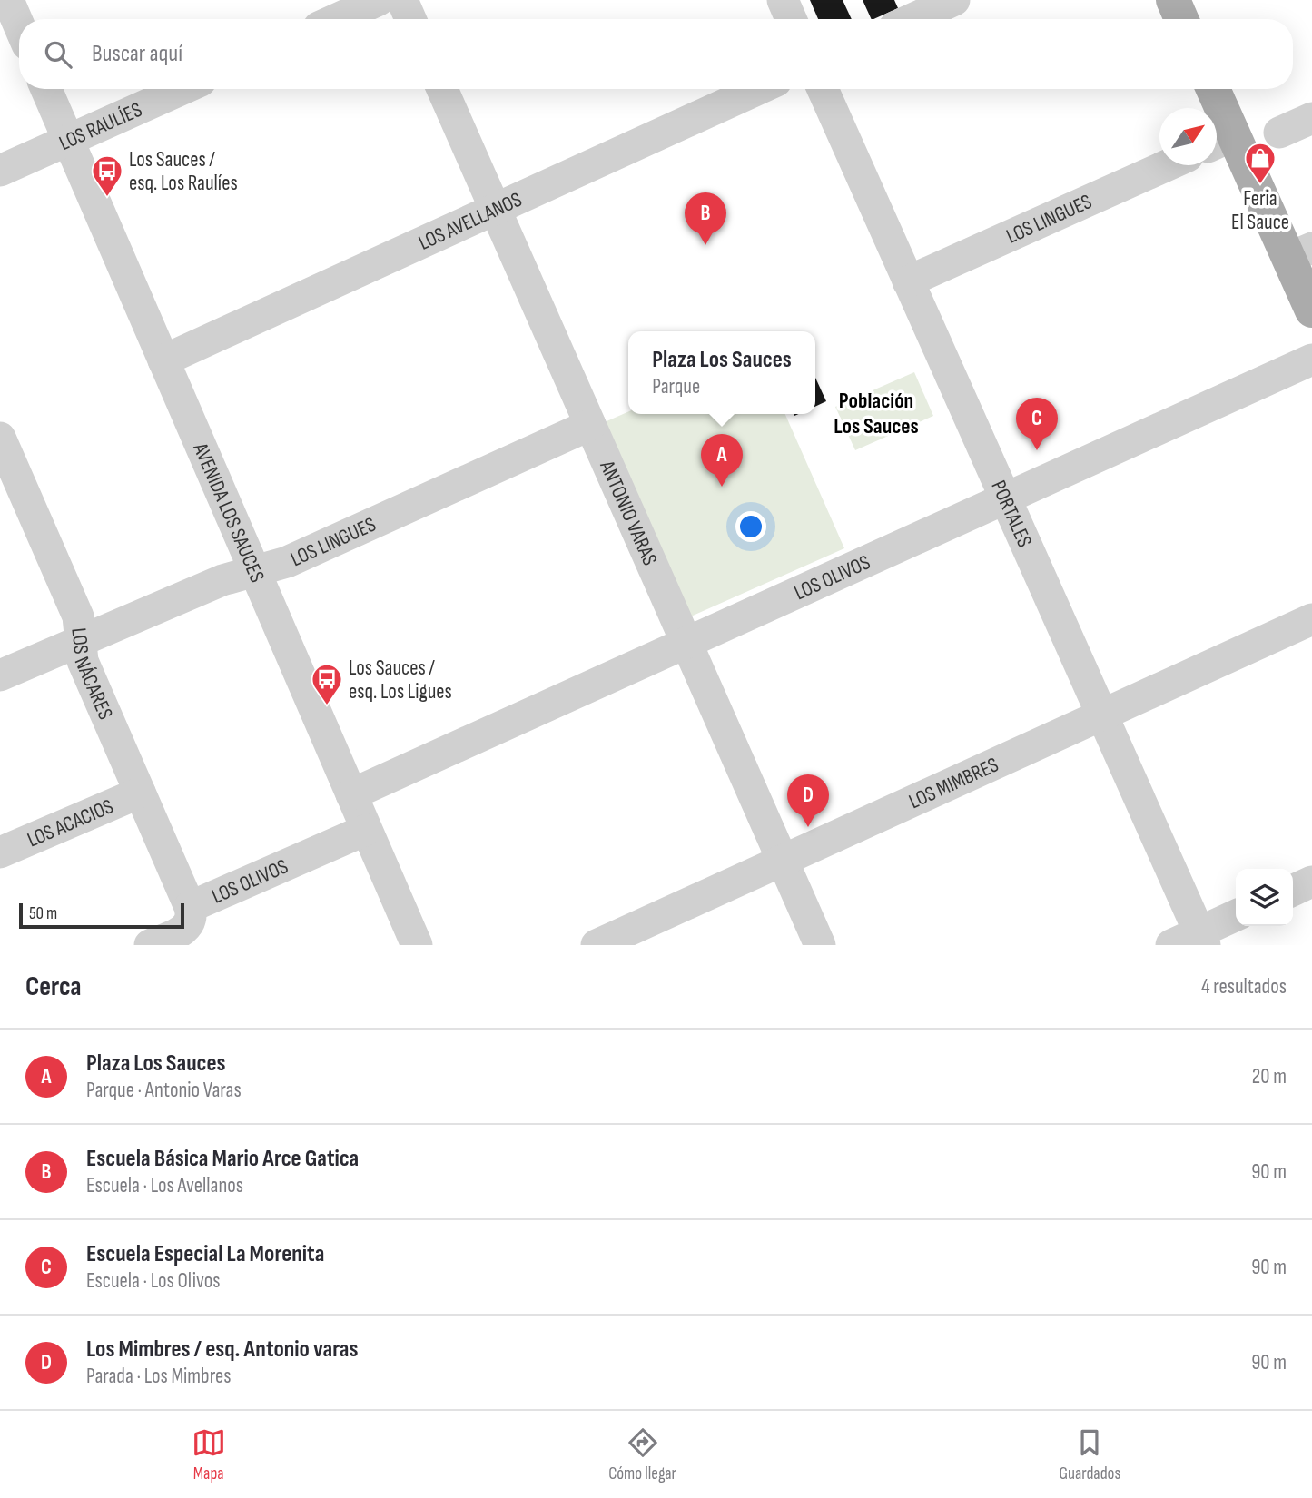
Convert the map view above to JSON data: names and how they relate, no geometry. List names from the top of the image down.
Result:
{
  "streets": {
    "street": [
      "LOS RAULÍES",
      "LOS LINGUES",
      "LOS AVELLANOS",
      "AVENIDA LOS SAUCES",
      "ANTONIO VARAS",
      "PORTALES",
      "LOS OLIVOS",
      "LOS NÁCARES",
      "LOS MIMBRES",
      "LOS ACACIOS"
    ]
  },
  "crossings": [
    ["LOS RAULÍES", "AVENIDA LOS SAUCES"],
    ["LOS LINGUES", "AVENIDA LOS SAUCES"],
    ["LOS LINGUES", "ANTONIO VARAS"],
    ["LOS LINGUES", "PORTALES"],
    ["LOS LINGUES", "LOS NÁCARES"],
    ["LOS AVELLANOS", "AVENIDA LOS SAUCES"],
    ["LOS AVELLANOS", "ANTONIO VARAS"],
    ["AVENIDA LOS SAUCES", "LOS OLIVOS"],
    ["ANTONIO VARAS", "LOS OLIVOS"],
    ["ANTONIO VARAS", "LOS MIMBRES"],
    ["PORTALES", "LOS OLIVOS"],
    ["PORTALES", "LOS MIMBRES"],
    ["LOS OLIVOS", "LOS NÁCARES"],
    ["LOS NÁCARES", "LOS ACACIOS"]
  ],
  "districts": ["Población Los Sauces"],
  "places": {
    "shop": ["Feria El Sauce"],
    "bus stop": ["Los Sauces / esq. Los Raulíes", "Los Sauces / esq. Los Ligues"]
  },
  "scale_bar": "50 m",
  "north": "top right",
  "page": {
    "search": "Buscar aquí",
    "pins": [
      "B",
      "C",
      "A",
      "D"
    ],
    "popup": ["Plaza Los Sauces", "Parque"],
    "scale": "50 m",
    "heading": ["Cerca", "4 resultados"],
    "list": [
      {
        "mark": "A",
        "name": "Plaza Los Sauces",
        "note": "Parque · Antonio Varas",
        "value": "20 m"
      },
      {
        "mark": "B",
        "name": "Escuela Básica Mario Arce Gatica",
        "note": "Escuela · Los Avellanos",
        "value": "90 m"
      },
      {
        "mark": "C",
        "name": "Escuela Especial La Morenita",
        "note": "Escuela · Los Olivos",
        "value": "90 m"
      },
      {
        "mark": "D",
        "name": "Los Mimbres / esq. Antonio varas",
        "note": "Parada · Los Mimbres",
        "value": "90 m"
      }
    ],
    "nav": ["Mapa", "Cómo llegar", "Guardados"]
  }
}
